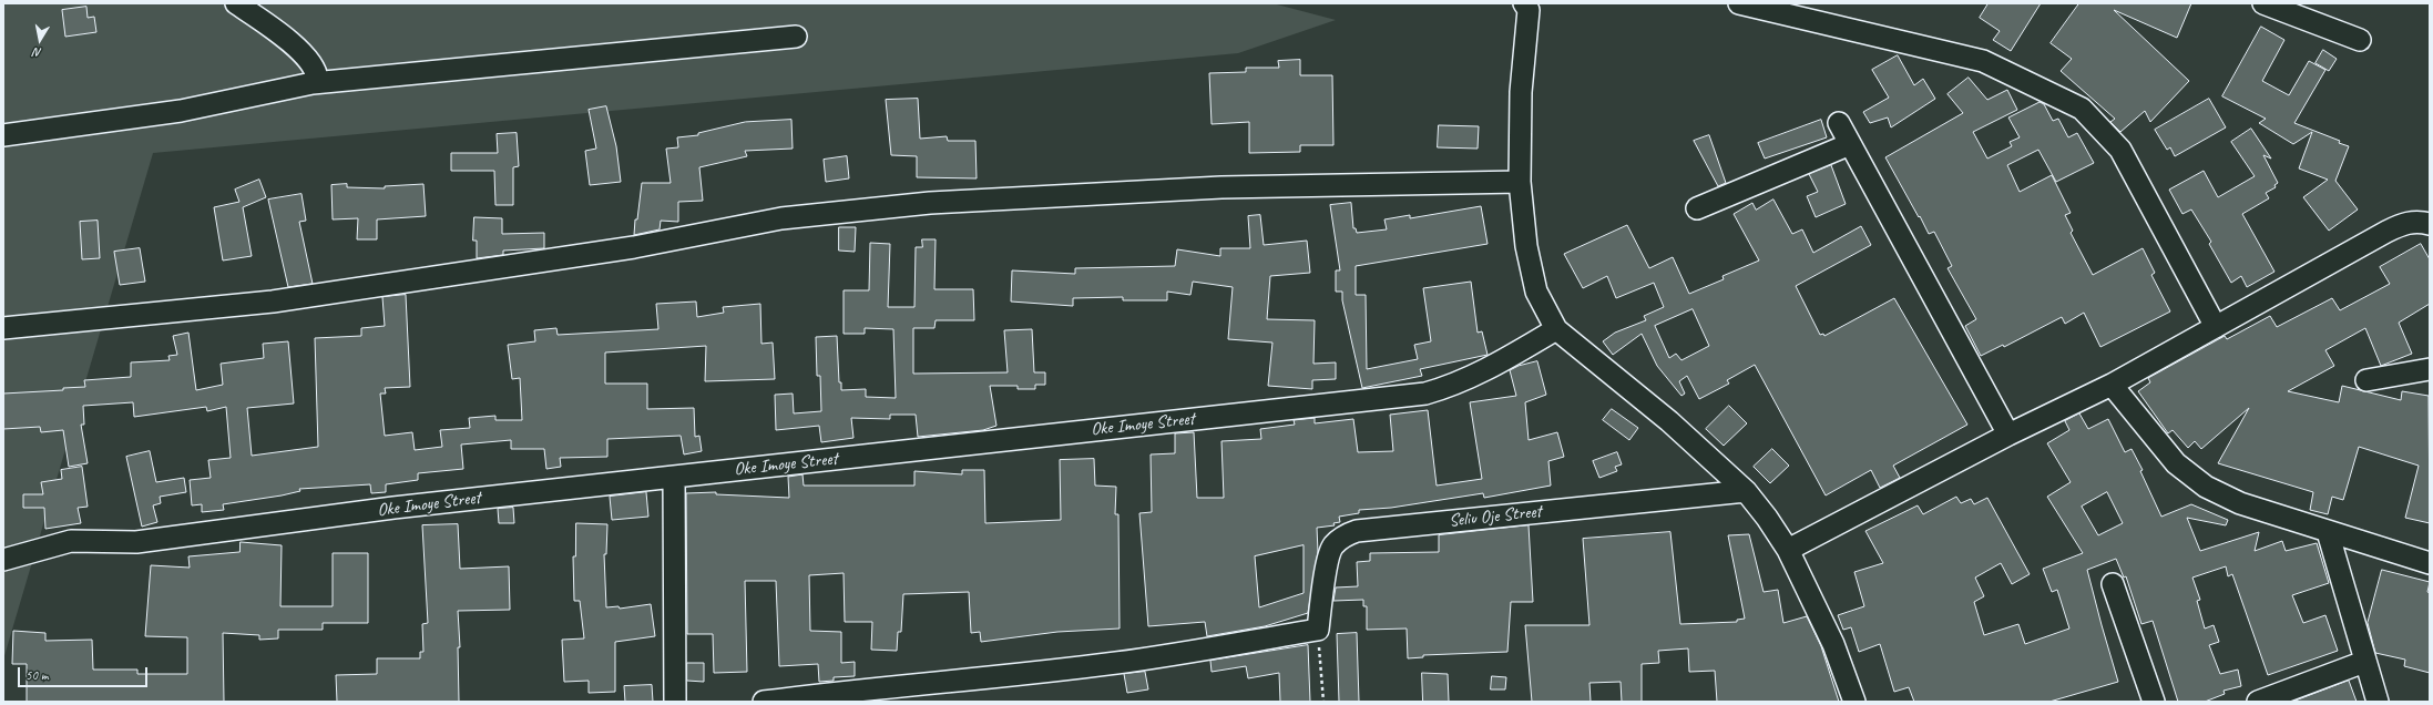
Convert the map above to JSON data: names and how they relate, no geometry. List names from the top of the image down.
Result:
{
  "streets": {
    "street": ["Oke Imoye Street", "Seliu Oje Street"]
  },
  "scale_bar": "50 m",
  "north": "bottom"
}
